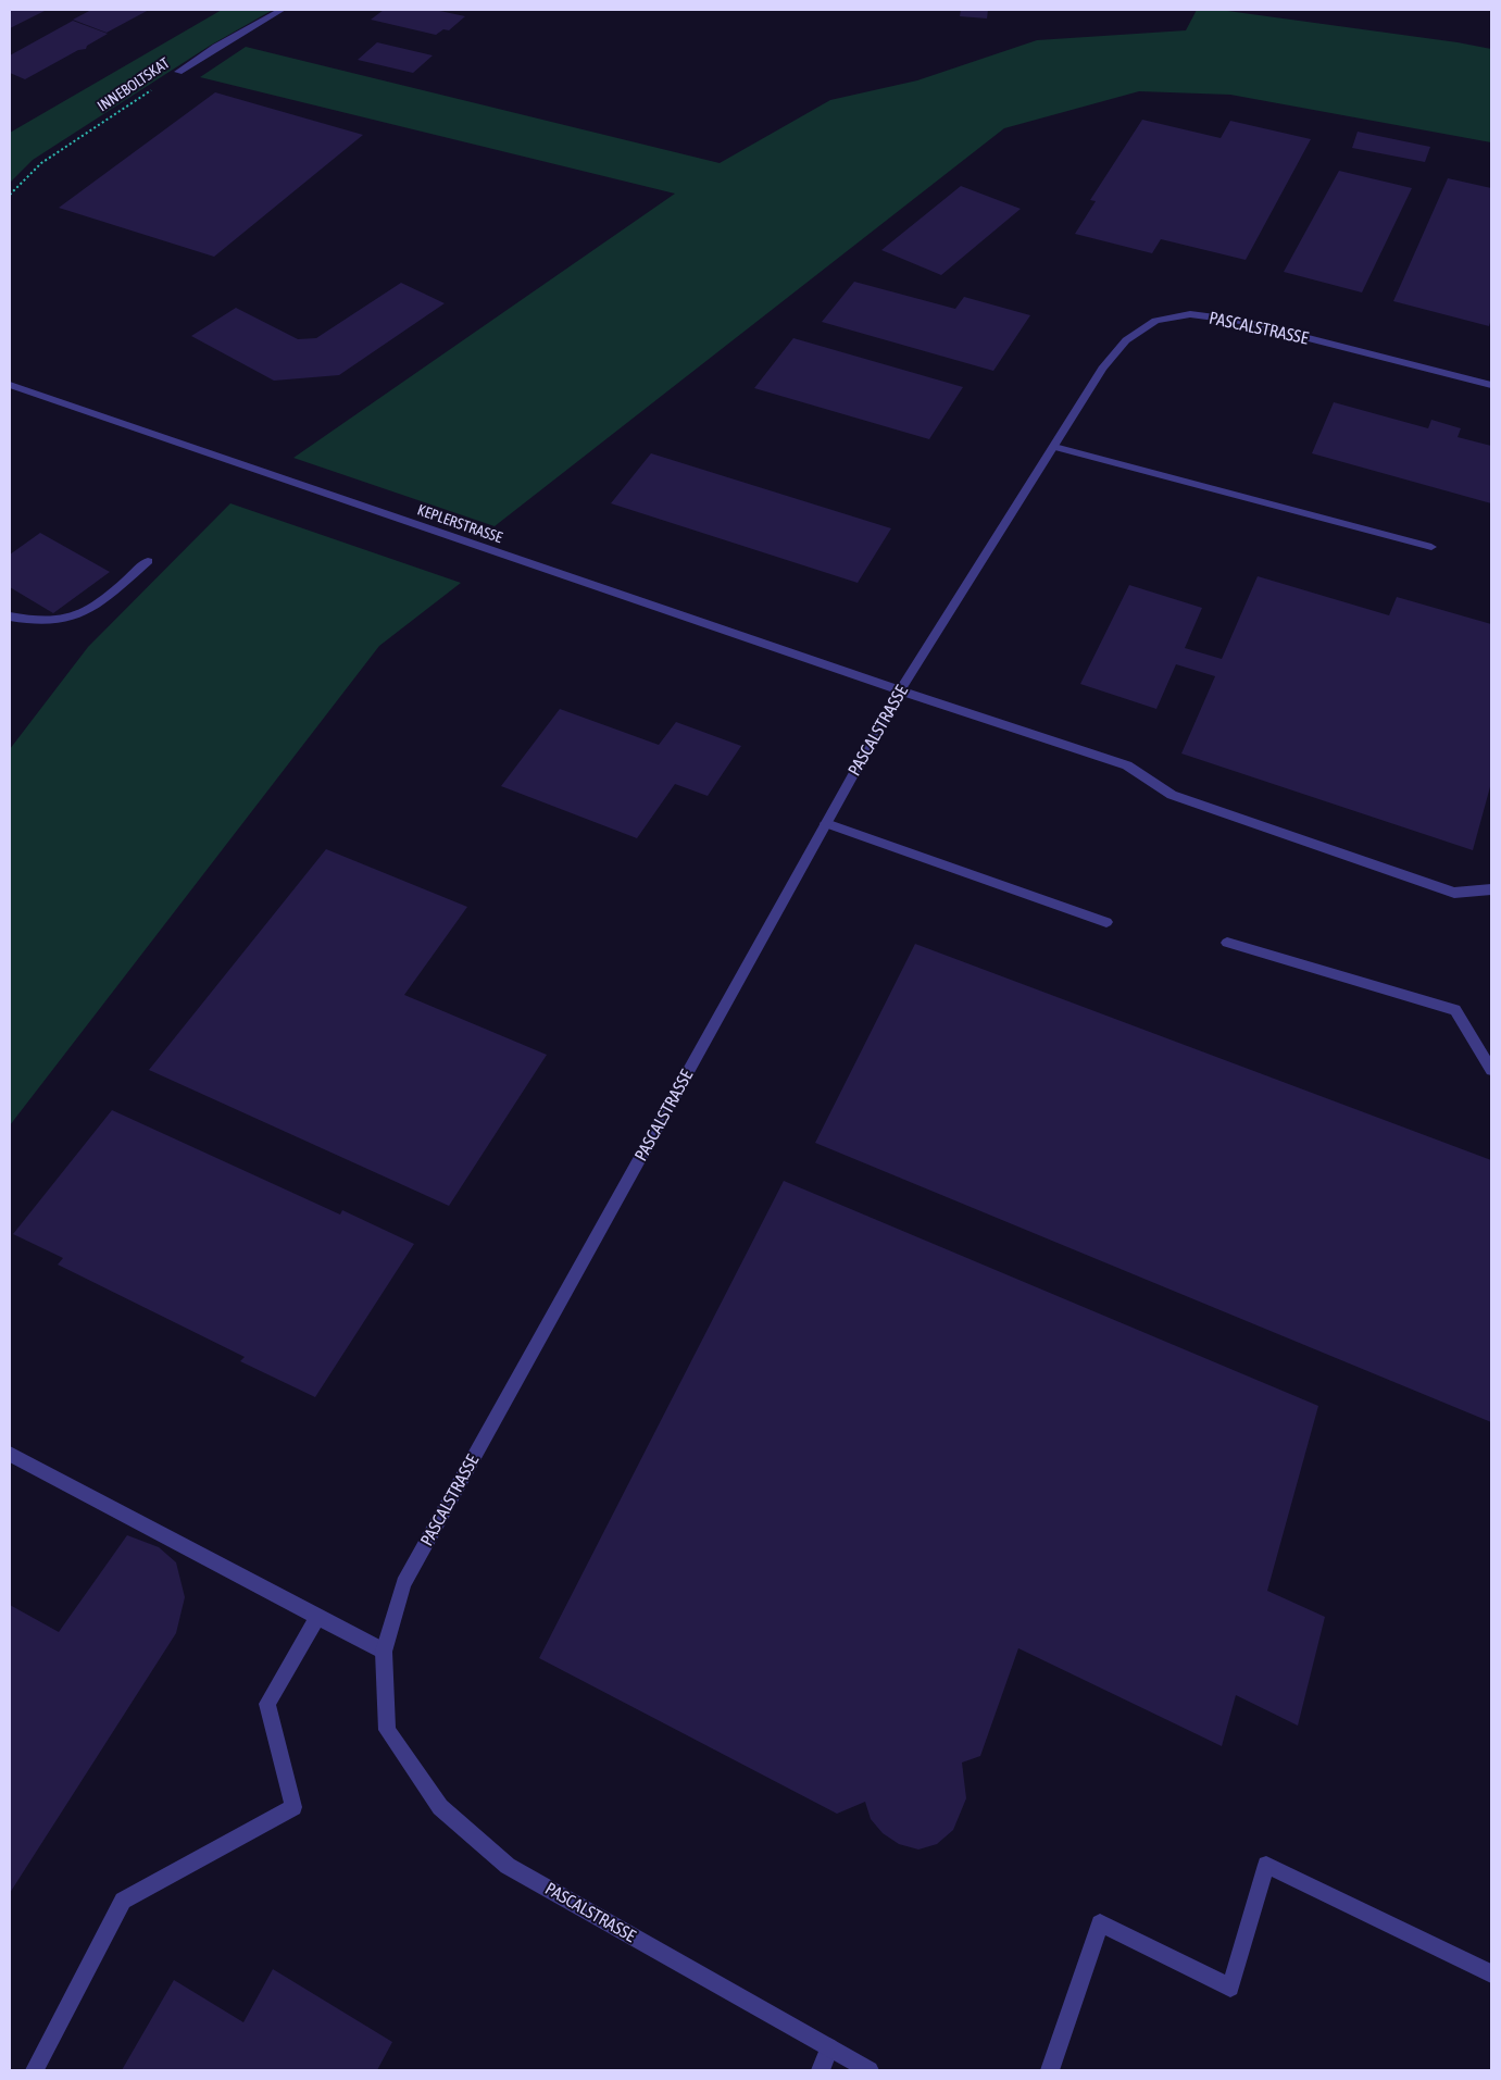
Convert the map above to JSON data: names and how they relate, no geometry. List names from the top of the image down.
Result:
{
  "streets": {
    "street": ["INNEBOLTSKAT", "PASCALSTRASSE", "KEPLERSTRASSE"]
  },
  "crossings": [
    ["PASCALSTRASSE", "KEPLERSTRASSE"]
  ]
}
